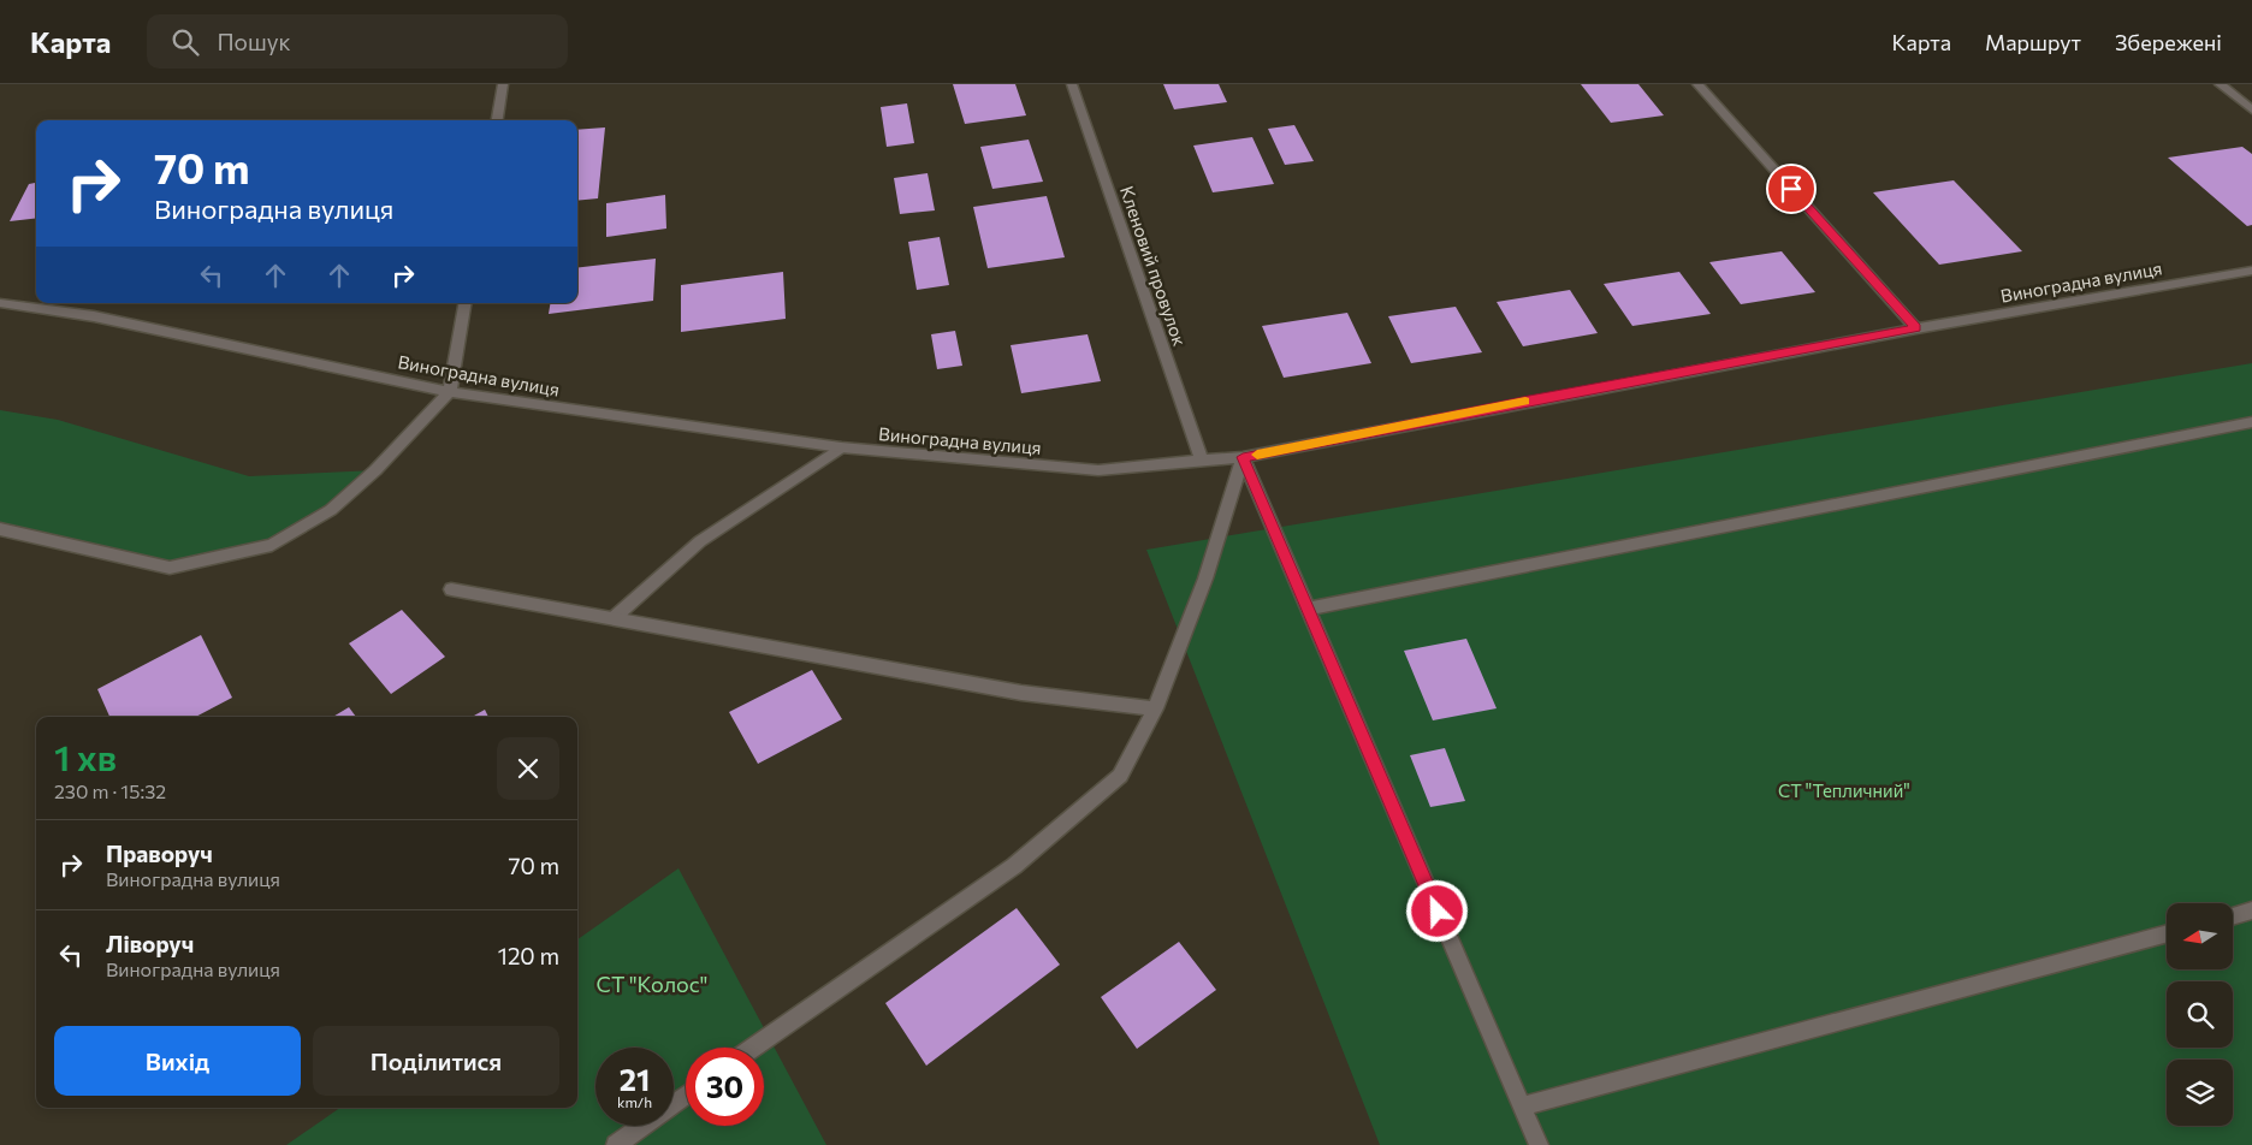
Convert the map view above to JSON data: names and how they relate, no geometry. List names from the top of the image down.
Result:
{
  "streets": {
    "street": ["Кленовий провулок", "Виноградна вулиця"]
  },
  "crossings": [
    ["Кленовий провулок", "Виноградна вулиця"]
  ],
  "parks": ["СТ \"Тепличний\"", "СТ \"Колос\""],
  "north": "left",
  "page": {
    "header": "Карта",
    "search": "Пошук",
    "nav": ["Карта", "Маршрут", "Збережені"],
    "turn": ["70 m", "Виноградна вулиця"],
    "heading": ["1 хв", "230 m · 15:32"],
    "list": [
      {
        "name": "Праворуч",
        "note": "Виноградна вулиця",
        "value": "70 m"
      },
      {
        "name": "Ліворуч",
        "note": "Виноградна вулиця",
        "value": "120 m"
      }
    ],
    "buttons": ["Вихід", "Поділитися"],
    "speed": "21 km/h",
    "limit": "30"
  }
}
